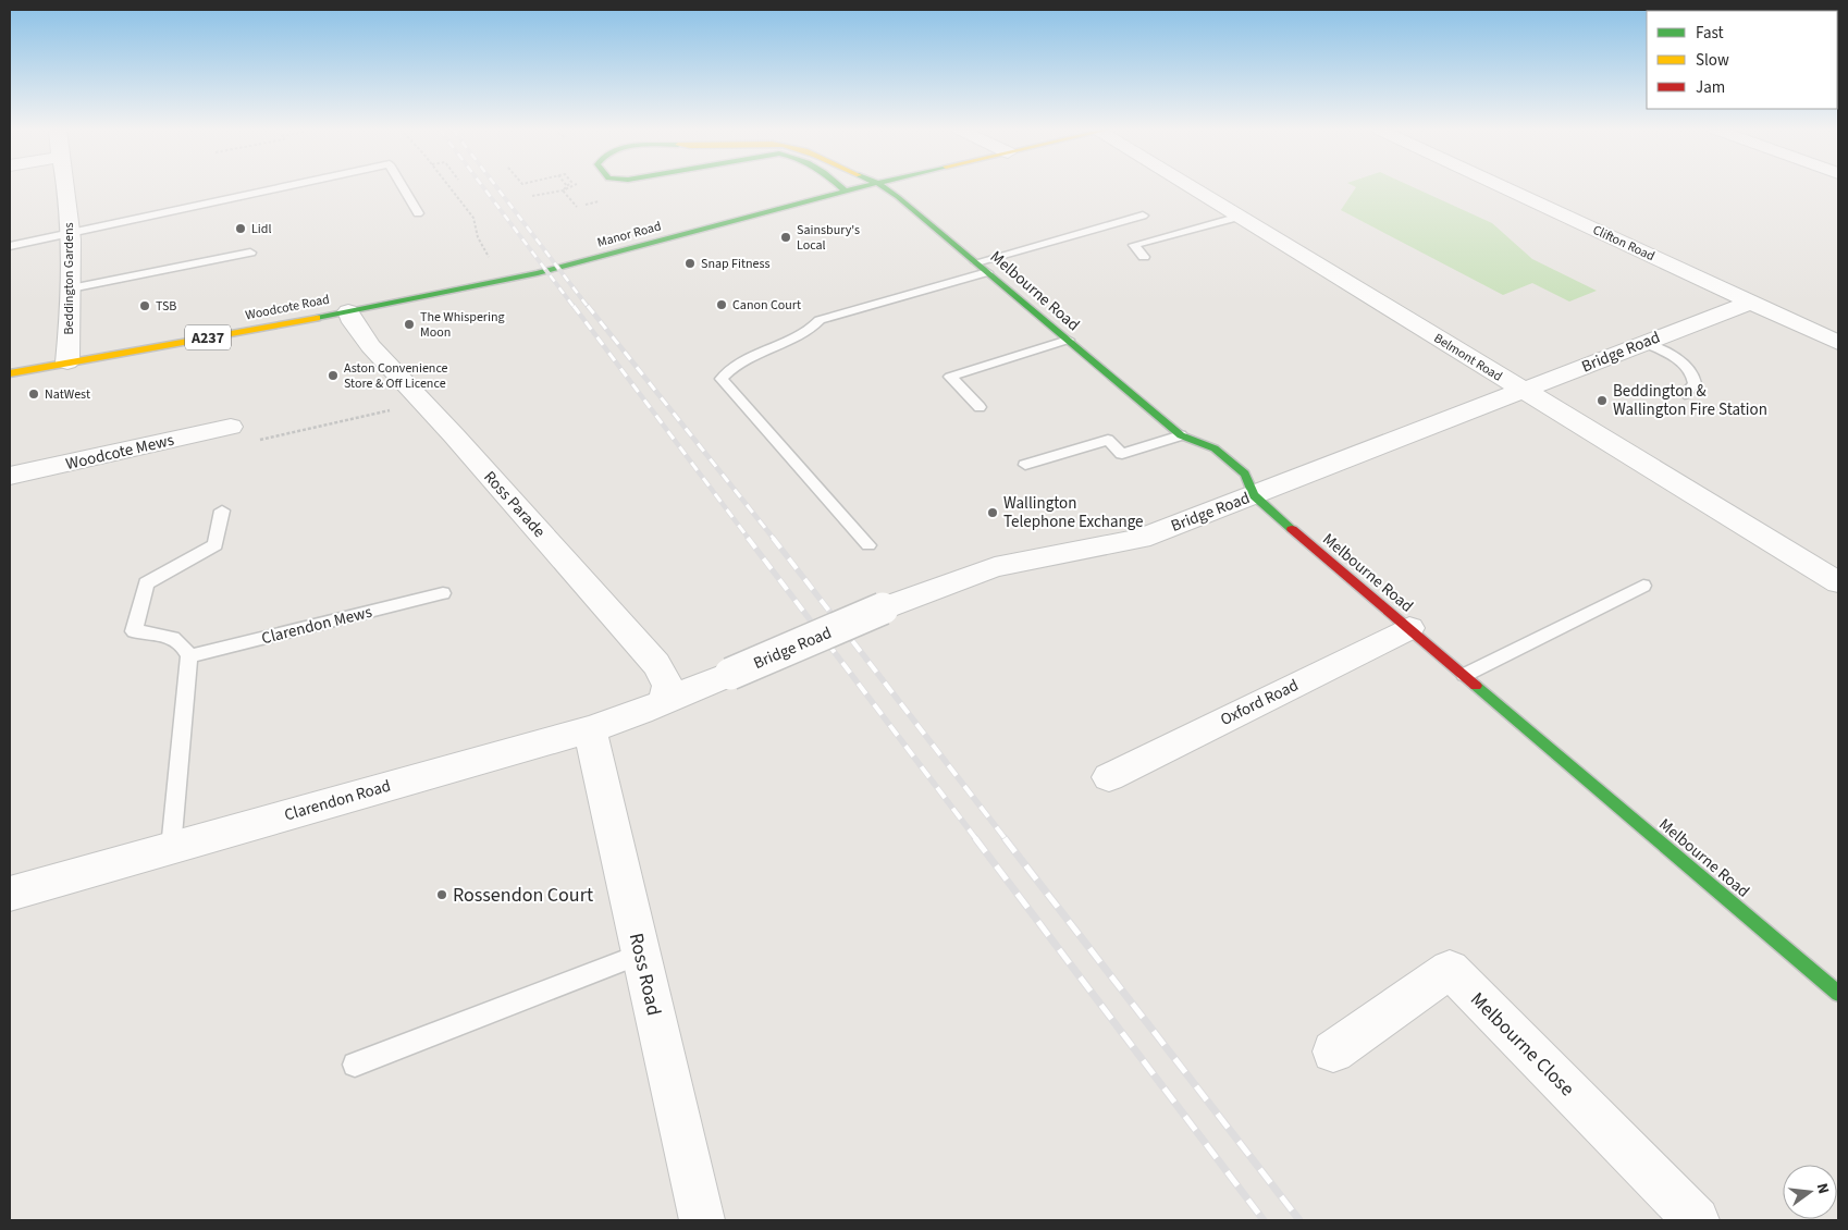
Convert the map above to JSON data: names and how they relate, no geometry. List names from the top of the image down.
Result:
{
  "streets": {
    "street": [
      "Manor Road",
      "Clifton Road",
      "Beddington Gardens",
      "Melbourne Road",
      "Woodcote Road",
      "A237",
      "Bridge Road",
      "Belmont Road",
      "Woodcote Mews",
      "Ross Parade",
      "Oxford Road",
      "Clarendon Road",
      "Ross Road",
      "Melbourne Close"
    ],
    "lane": ["Clarendon Mews"]
  },
  "crossings": [
    ["Manor Road", "Melbourne Road"],
    ["Manor Road", "Woodcote Road"],
    ["Clifton Road", "Bridge Road"],
    ["Beddington Gardens", "Woodcote Road"],
    ["Melbourne Road", "Bridge Road"],
    ["Melbourne Road", "Oxford Road"],
    ["Woodcote Road", "Ross Parade"],
    ["Bridge Road", "Belmont Road"],
    ["Bridge Road", "Ross Parade"],
    ["Bridge Road", "Clarendon Road"],
    ["Ross Parade", "Clarendon Road"],
    ["Clarendon Road", "Ross Road"]
  ],
  "places": [
    "Lidl",
    "Sainsbury's Local",
    "Snap Fitness",
    "Canon Court",
    "TSB",
    "The Whispering Moon",
    "Aston Convenience Store & Off Licence",
    "NatWest",
    "Beddington & Wallington Fire Station",
    "Wallington Telephone Exchange",
    "Rossendon Court"
  ],
  "legend": ["Fast", "Slow", "Jam"],
  "north": "right"
}
